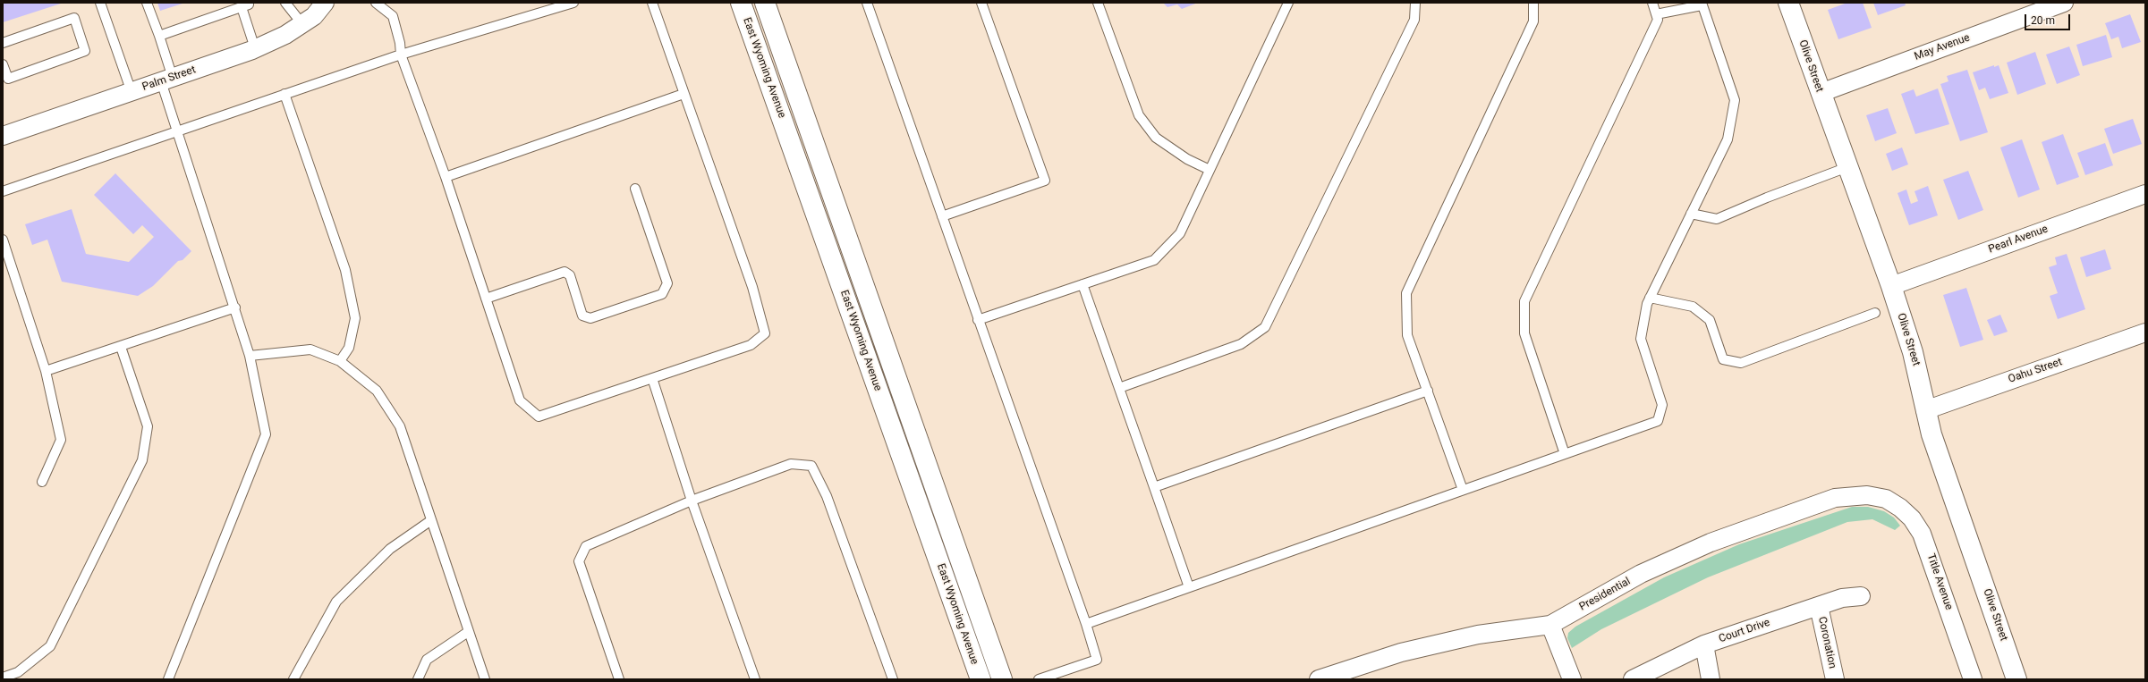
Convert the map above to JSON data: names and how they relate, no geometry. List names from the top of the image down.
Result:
{
  "streets": {
    "street": [
      "May Avenue",
      "Olive Street",
      "East Wyoming Avenue",
      "Palm Street",
      "Pearl Avenue",
      "Oahu Street",
      "Title Avenue",
      "Presidential",
      "Court Drive",
      "Coronation"
    ]
  },
  "crossings": [
    ["May Avenue", "Olive Street"],
    ["Olive Street", "Pearl Avenue"],
    ["Olive Street", "Oahu Street"],
    ["Title Avenue", "Presidential"],
    ["Court Drive", "Coronation"]
  ],
  "scale_bar": "20 m"
}
